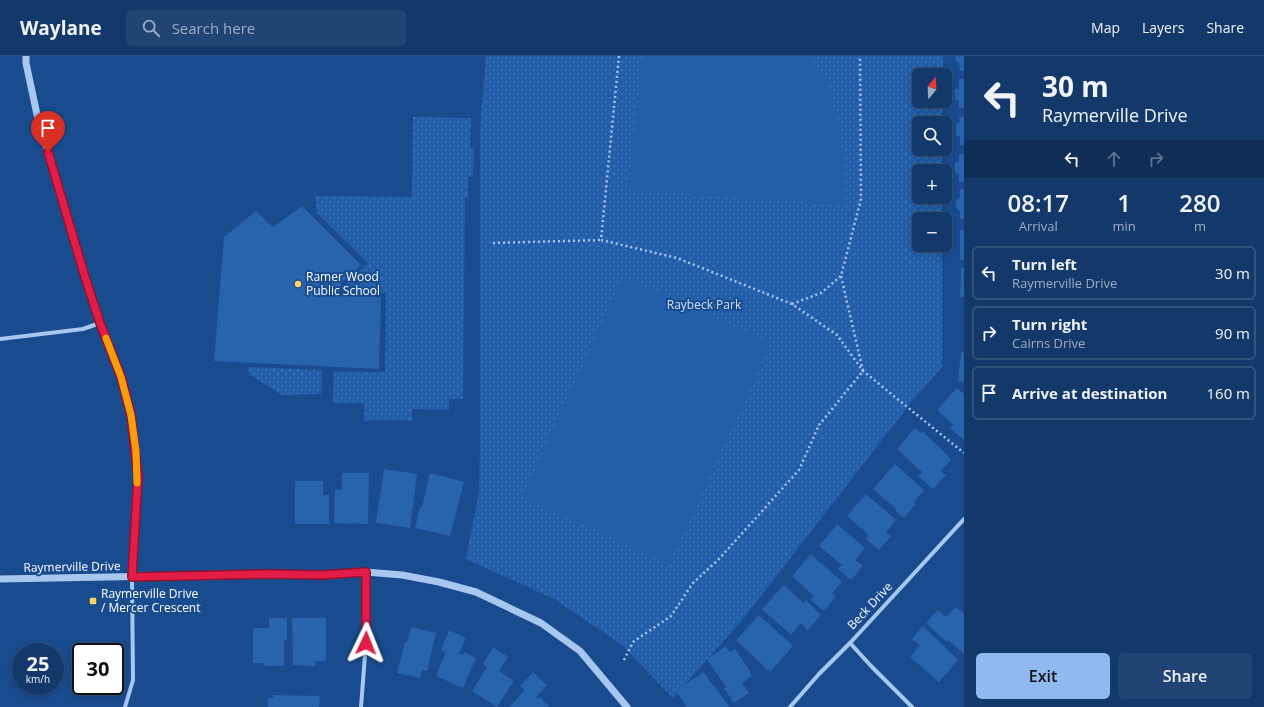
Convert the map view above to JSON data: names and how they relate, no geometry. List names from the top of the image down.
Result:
{
  "streets": {
    "street": ["Raymerville Drive", "Beck Drive"]
  },
  "parks": ["Raybeck Park"],
  "places": {
    "other": ["Ramer Wood Public School"],
    "transit": ["Raymerville Drive / Mercer Crescent"]
  },
  "north": "top",
  "page": {
    "header": "Waylane",
    "search": "Search here",
    "nav": ["Map", "Layers", "Share"],
    "turn": ["30 m", "Raymerville Drive"],
    "map_buttons": ["+", "−"],
    "eta": [
      "08:17",
      "Arrival",
      "1",
      "min",
      "280",
      "m"
    ],
    "list": [
      {
        "name": "Turn left",
        "note": "Raymerville Drive",
        "value": "30 m"
      },
      {
        "name": "Turn right",
        "note": "Cairns Drive",
        "value": "90 m"
      },
      {
        "name": "Arrive at destination",
        "value": "160 m"
      }
    ],
    "speed": "25 km/h",
    "limit": "30",
    "buttons": ["Exit", "Share"]
  }
}
